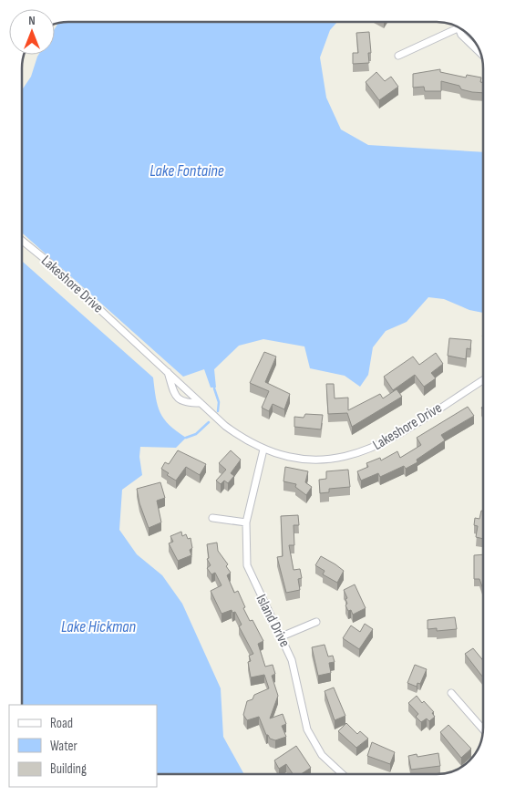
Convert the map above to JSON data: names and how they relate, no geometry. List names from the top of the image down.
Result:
{
  "streets": {
    "street": ["Lakeshore Drive", "Island Drive"]
  },
  "crossings": [
    ["Lakeshore Drive", "Island Drive"]
  ],
  "water": ["Lake Fontaine", "Lake Hickman"],
  "legend": ["Road", "Water", "Building"],
  "north": "top"
}
